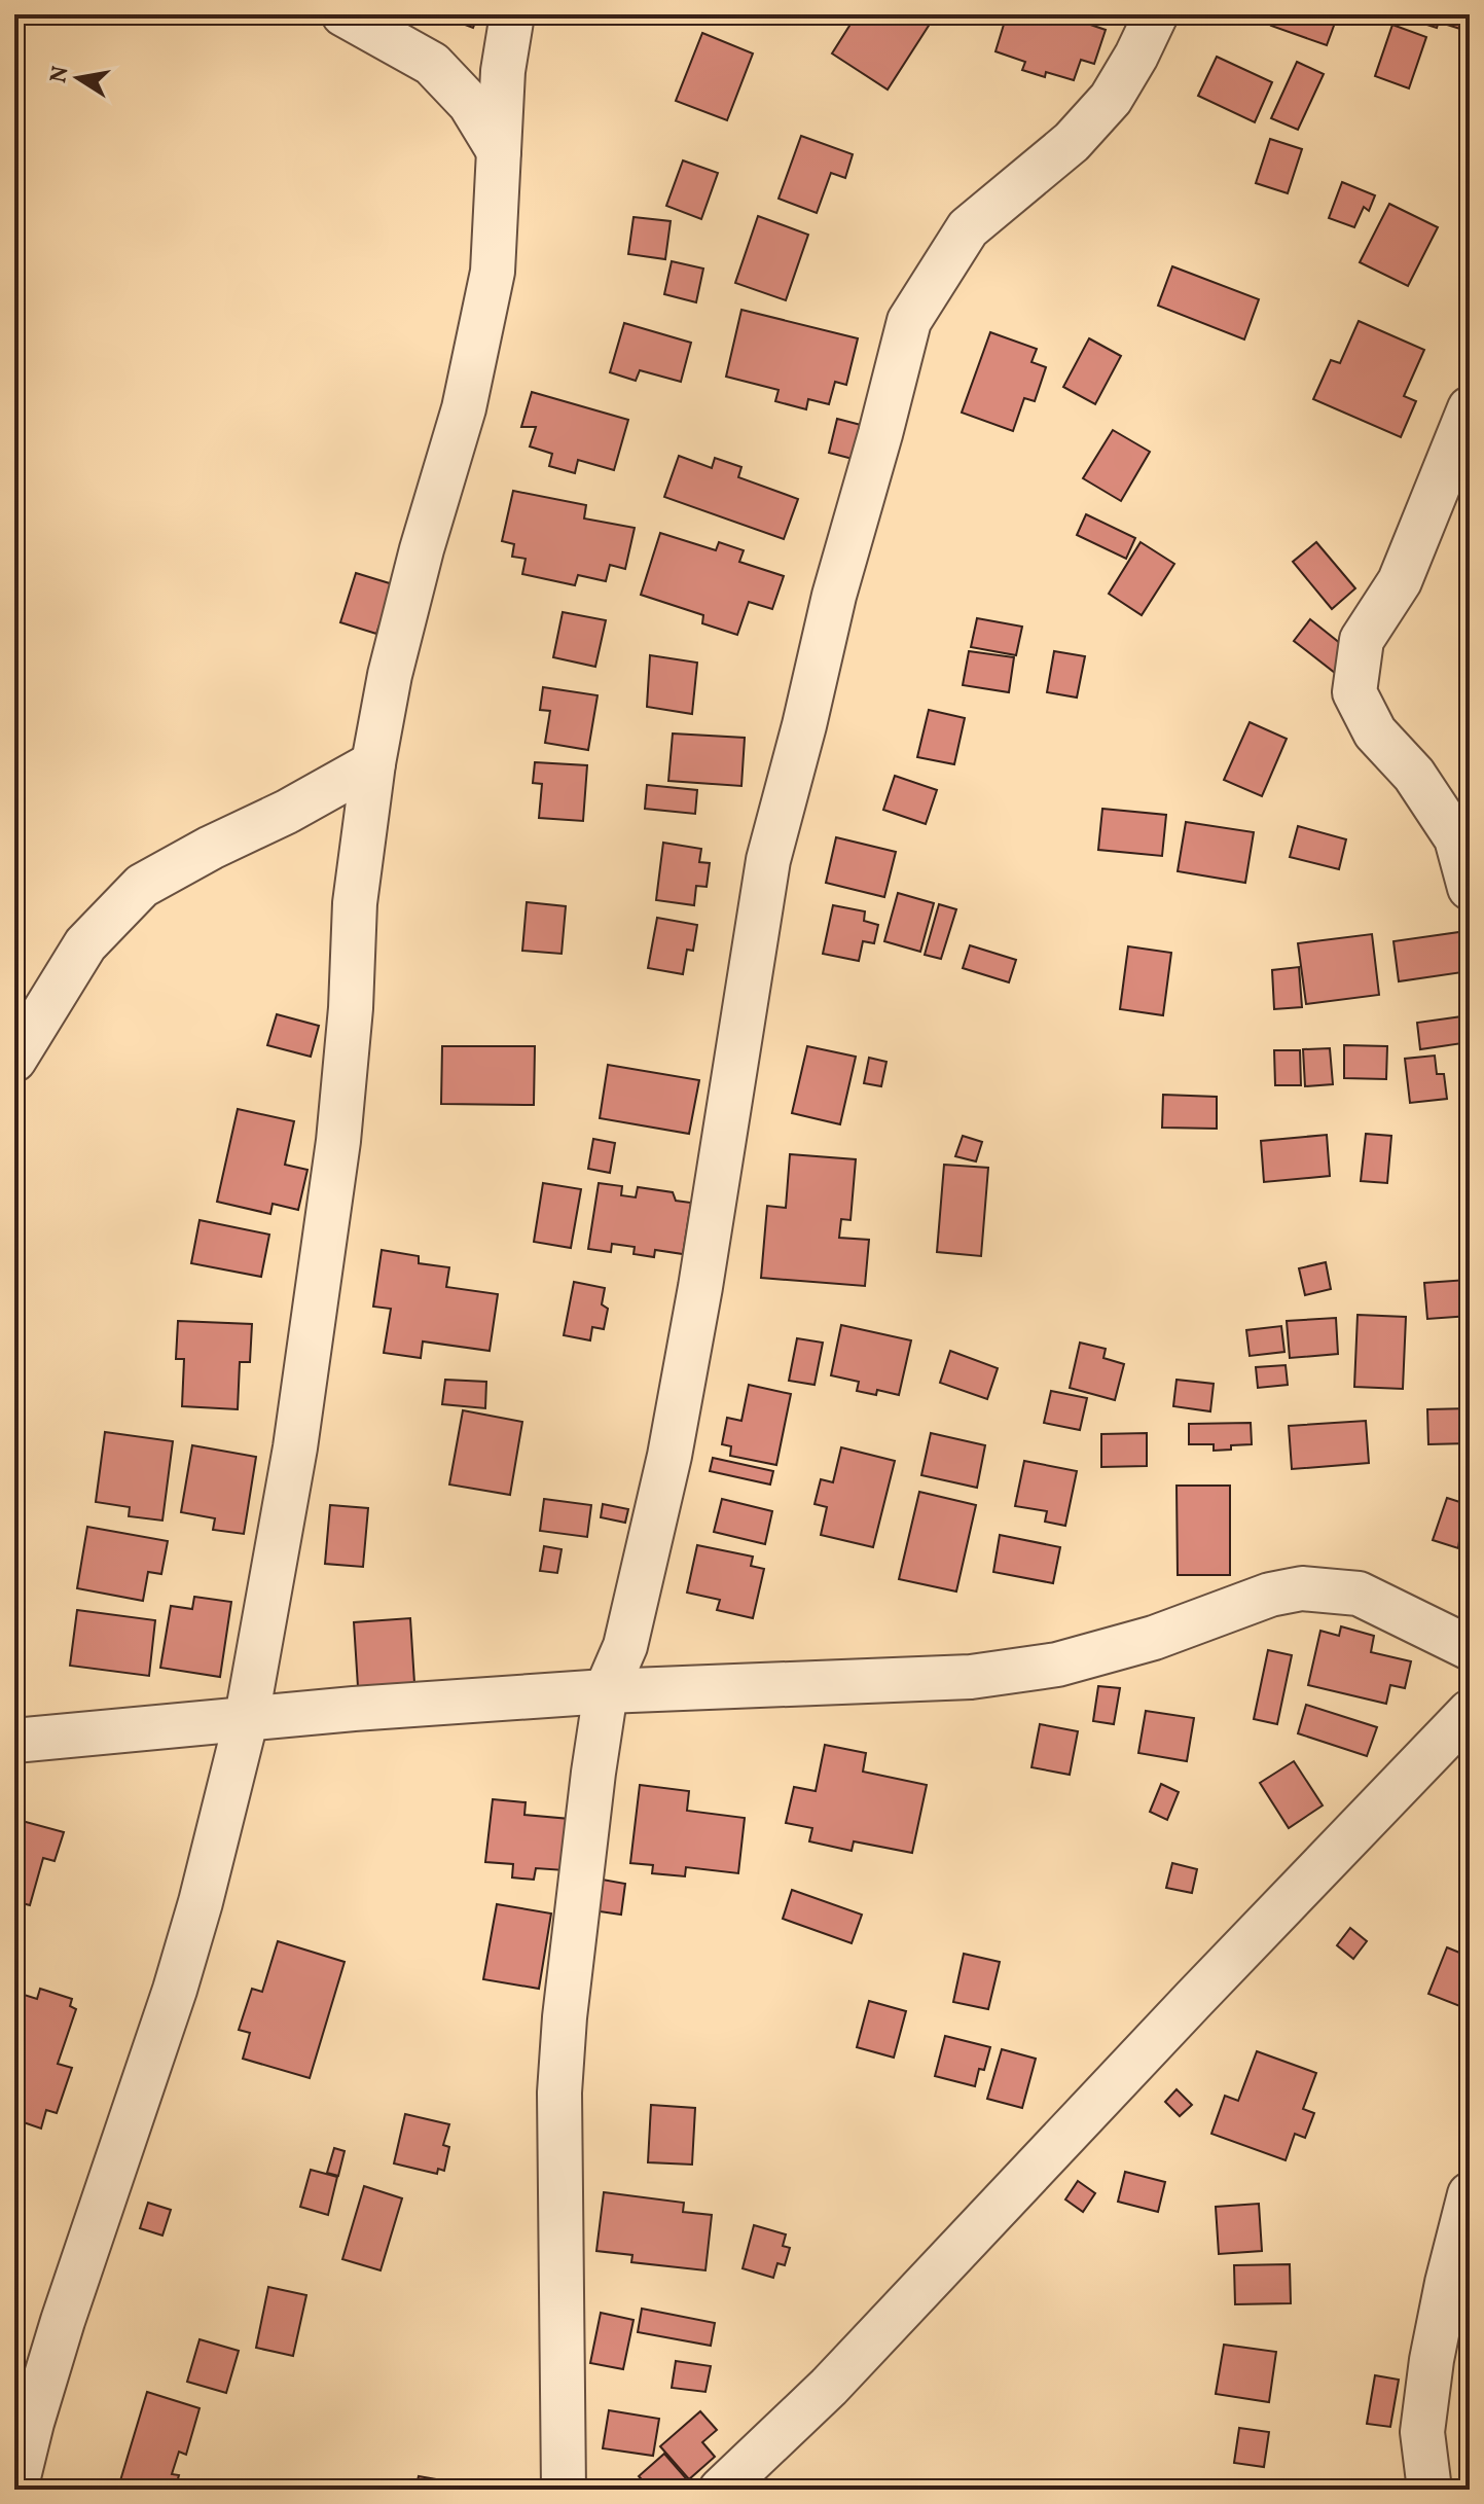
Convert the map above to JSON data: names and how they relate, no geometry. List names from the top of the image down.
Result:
{
  "north": "left"
}
